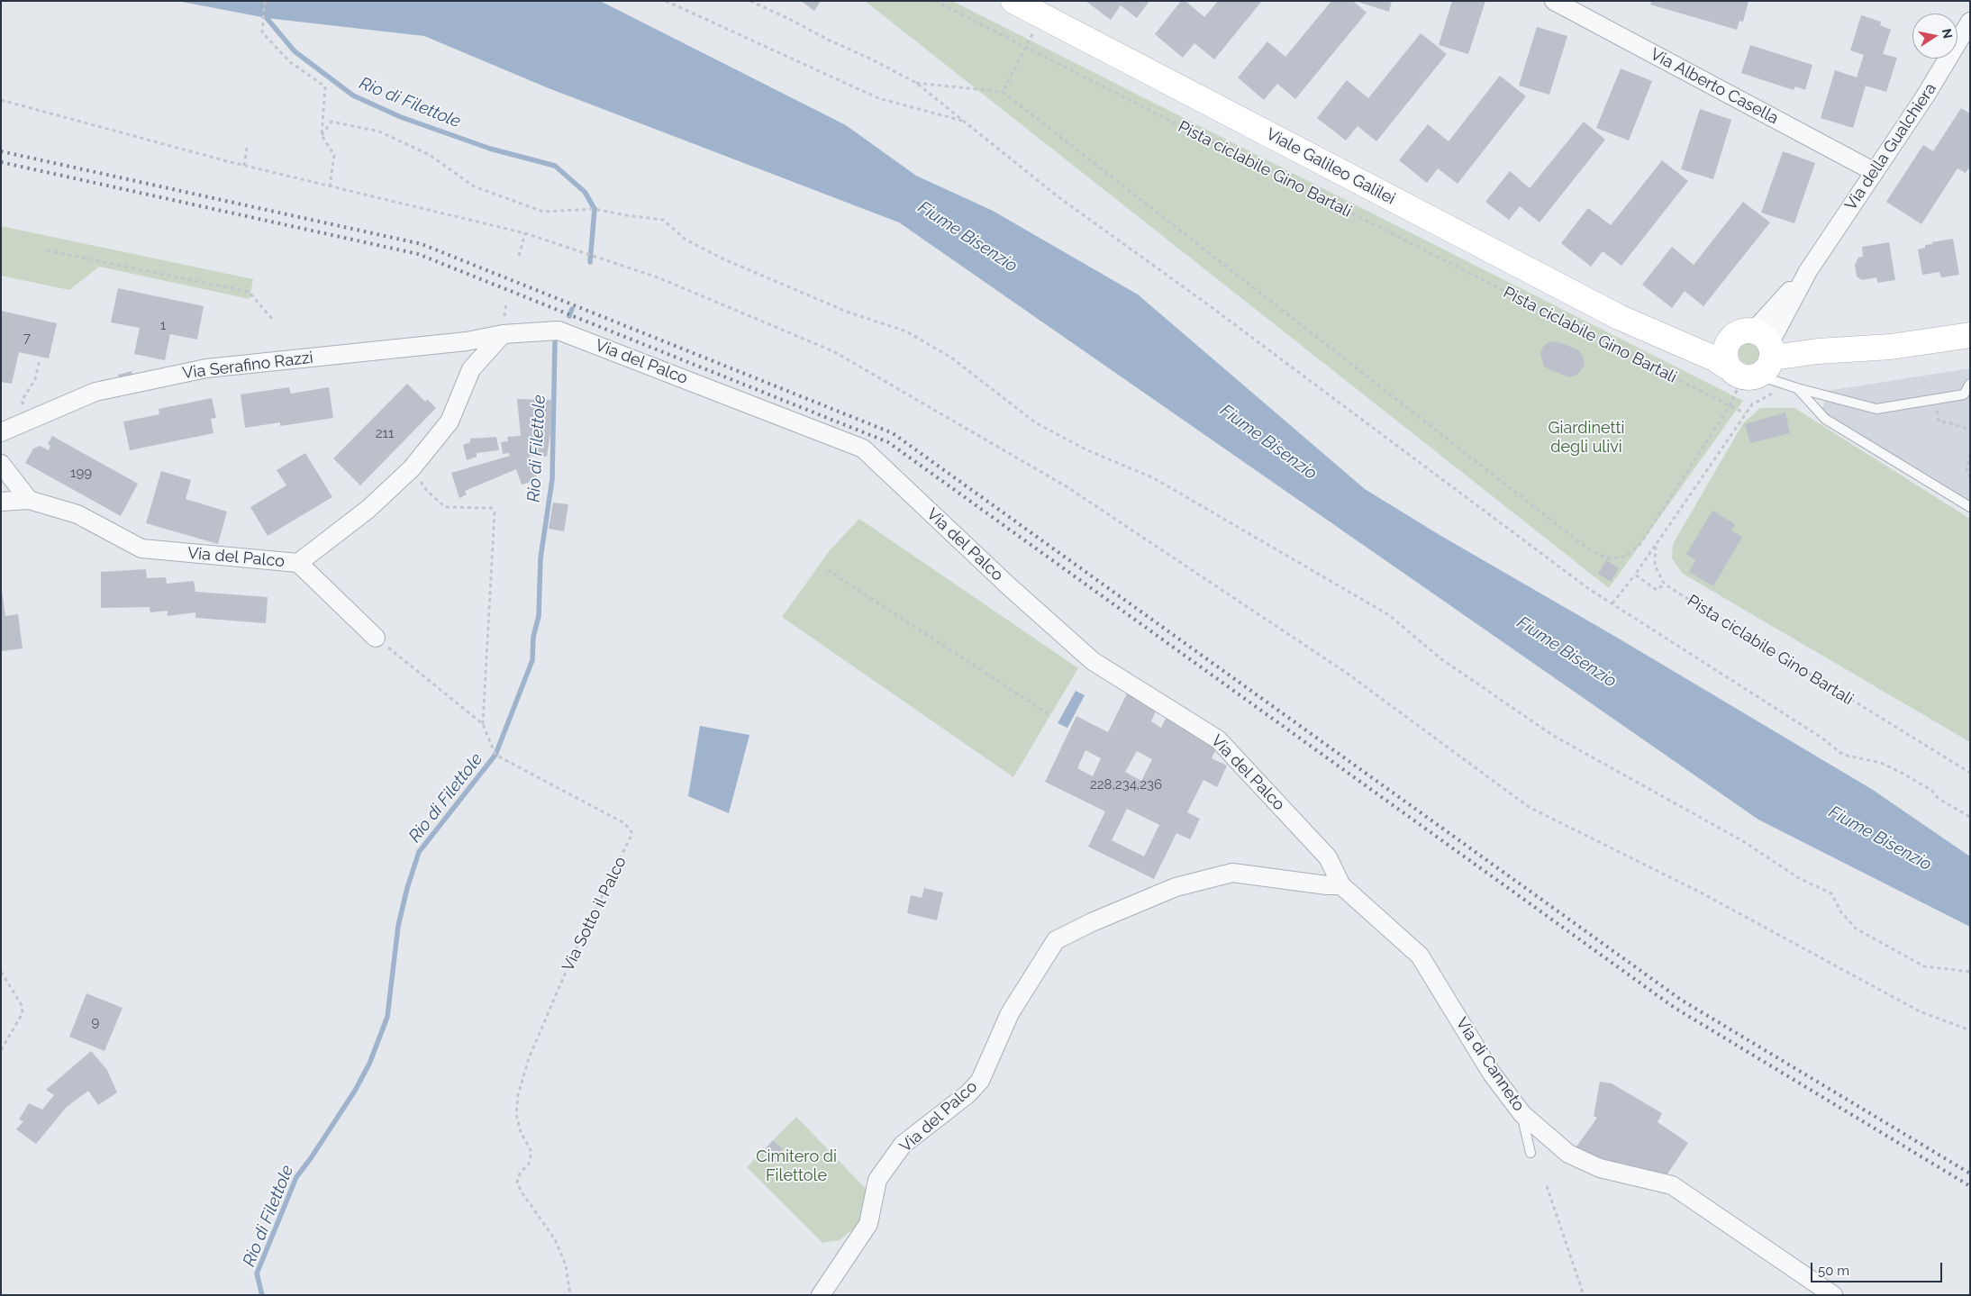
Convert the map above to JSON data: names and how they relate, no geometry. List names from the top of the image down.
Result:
{
  "streets": {
    "main road": ["Viale Galileo Galilei"],
    "street": [
      "Via Alberto Casella",
      "Via della Gualchiera",
      "Via del Palco",
      "Via Serafino Razzi",
      "Via di Canneto"
    ],
    "path": ["Pista ciclabile Gino Bartali", "Via Sotto il Palco"]
  },
  "crossings": [
    ["Via Alberto Casella", "Via della Gualchiera"],
    ["Via della Gualchiera", "Viale Galileo Galilei"],
    ["Via del Palco", "Via Serafino Razzi"],
    ["Via del Palco", "Via di Canneto"]
  ],
  "water": ["Rio di Filettole", "Fiume Bisenzio"],
  "parks": ["Giardinetti degli ulivi", "Cimitero di Filettole"],
  "house_numbers": [
    "1",
    "7",
    "211",
    "199",
    "228,234,236",
    "9"
  ],
  "scale_bar": "50 m",
  "north": "right"
}
